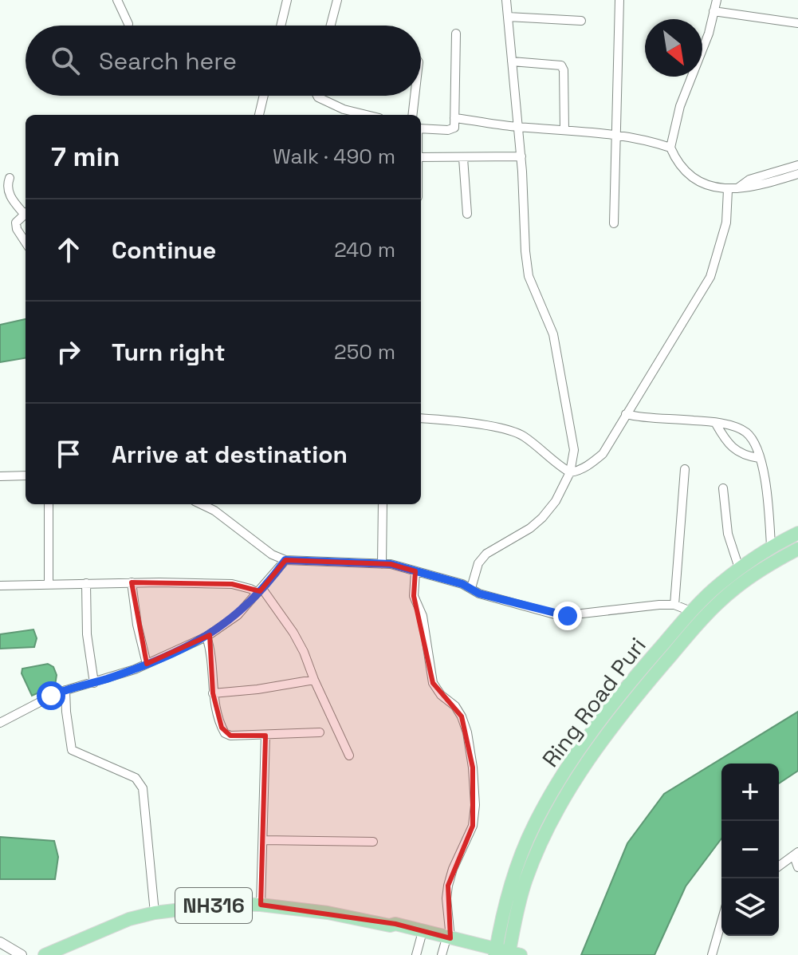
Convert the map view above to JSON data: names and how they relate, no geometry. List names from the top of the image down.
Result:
{
  "streets": {
    "highway": ["Ring Road Puri", "NH316"]
  },
  "crossings": [
    ["Ring Road Puri", "NH316"]
  ],
  "north": "bottom right",
  "page": {
    "search": "Search here",
    "heading": ["7 min", "Walk · 490 m"],
    "list": [
      ["Continue", "240 m"],
      ["Turn right", "250 m"],
      "Arrive at destination"
    ],
    "map_buttons": ["+", "−"]
  }
}
